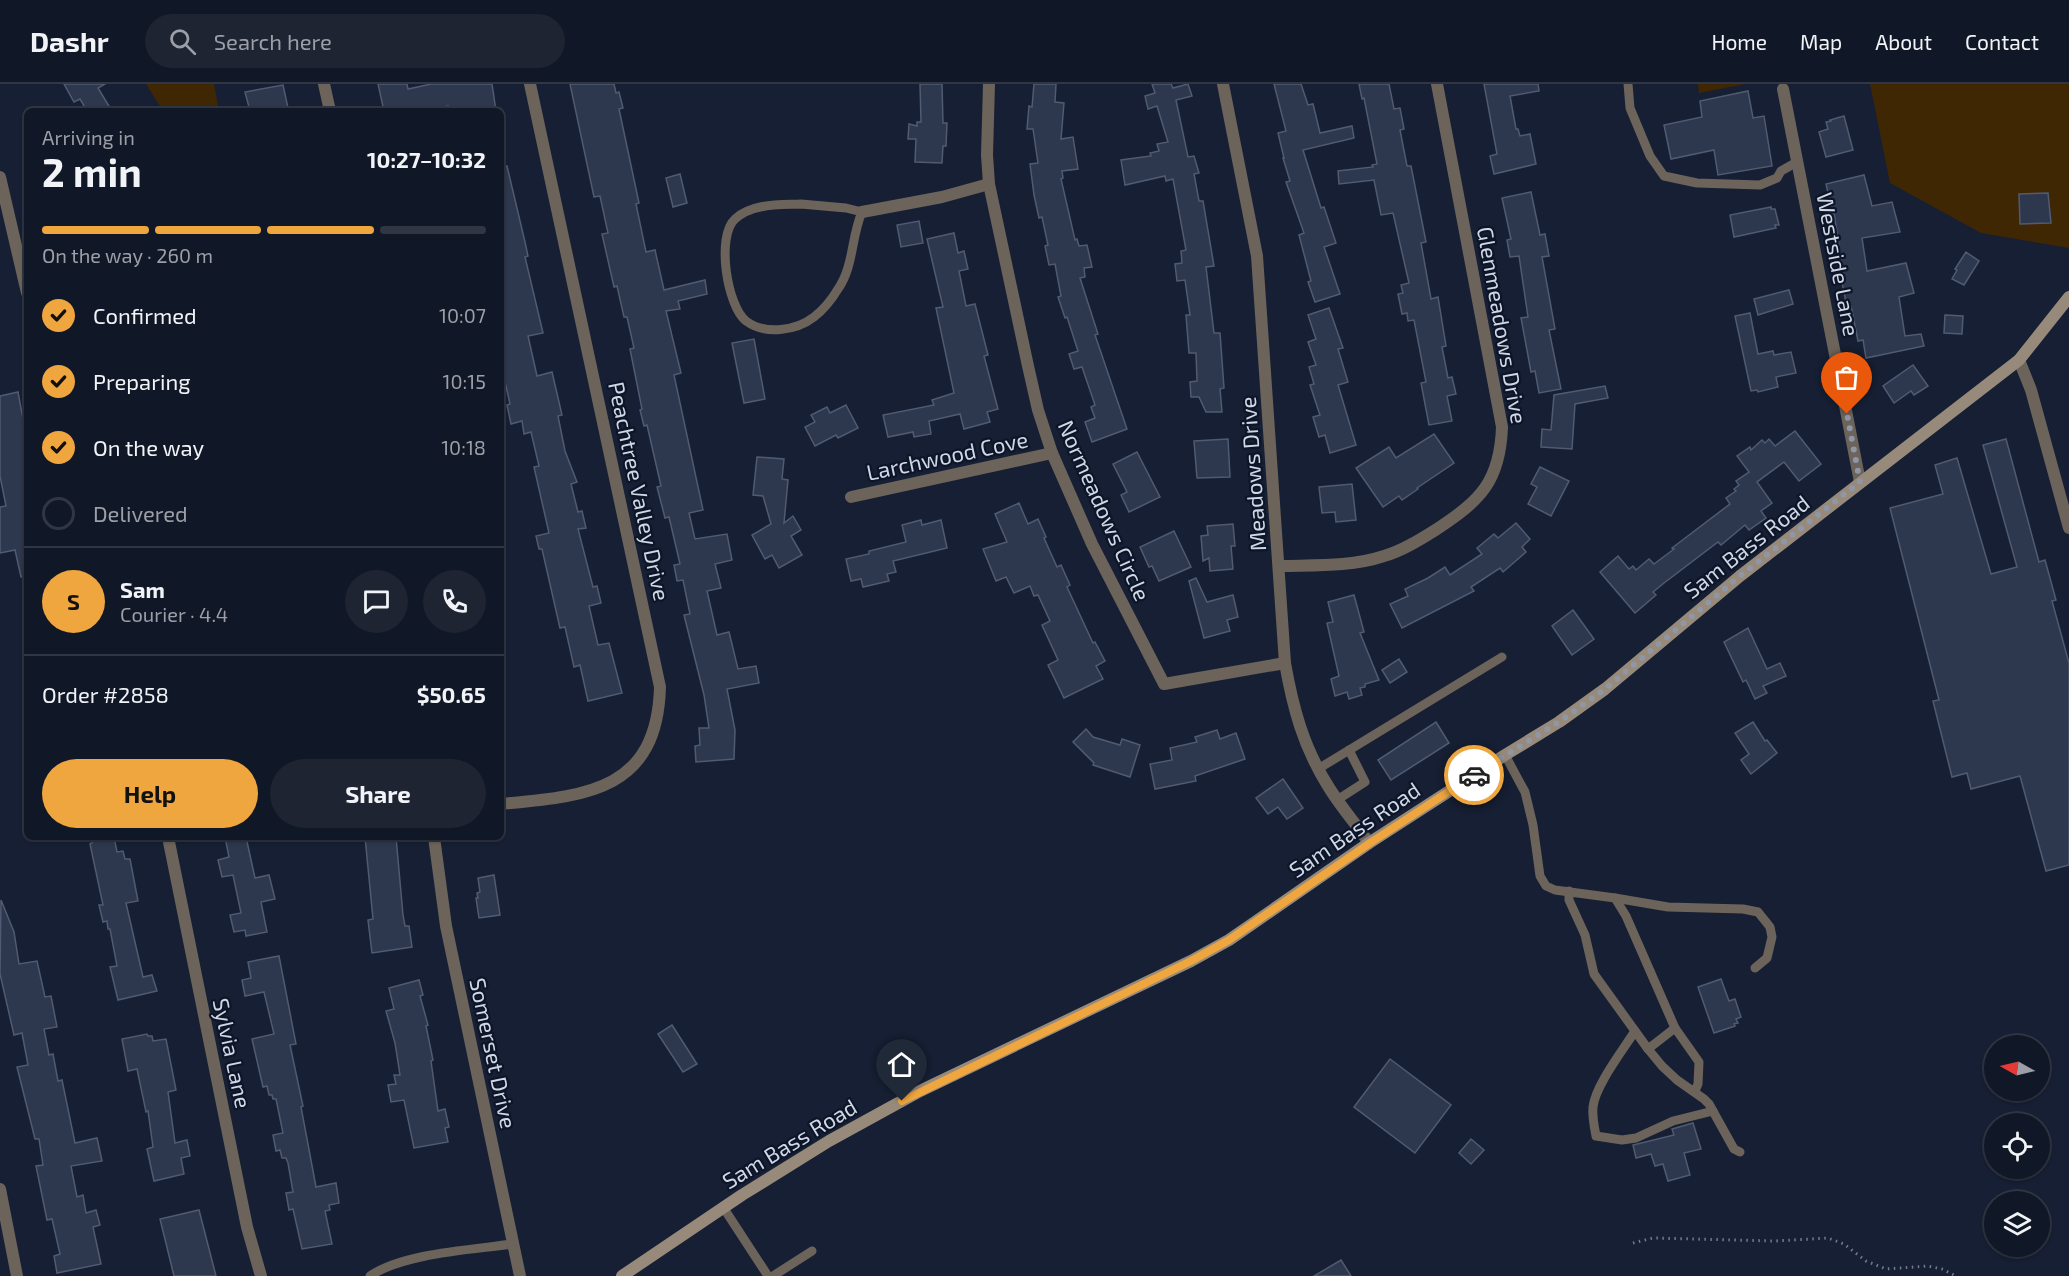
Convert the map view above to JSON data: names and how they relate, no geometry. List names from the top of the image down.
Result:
{
  "streets": {
    "main road": ["Sam Bass Road"],
    "street": [
      "Westside Lane",
      "Glenmeadows Drive",
      "Larchwood Cove",
      "Meadows Drive",
      "Peachtree Valley Drive",
      "Normeadows Circle",
      "Sylvia Lane",
      "Somerset Drive"
    ]
  },
  "crossings": [
    ["Westside Lane", "Sam Bass Road"],
    ["Glenmeadows Drive", "Meadows Drive"],
    ["Larchwood Cove", "Normeadows Circle"],
    ["Meadows Drive", "Normeadows Circle"],
    ["Meadows Drive", "Sam Bass Road"]
  ],
  "north": "left",
  "page": {
    "header": "Dashr",
    "search": "Search here",
    "nav": [
      "Home",
      "Map",
      "About",
      "Contact"
    ],
    "heading": ["2 min", "Arriving in", "10:27–10:32"],
    "panel": [
      "Sam",
      "Courier · 4.4",
      "Order #2858",
      "$50.65"
    ],
    "bar": "On the way · 260 m",
    "list": [
      ["Confirmed", "10:07"],
      ["Preparing", "10:15"],
      ["On the way", "10:18"],
      "Delivered"
    ],
    "round": "S",
    "buttons": ["Help", "Share"]
  }
}
